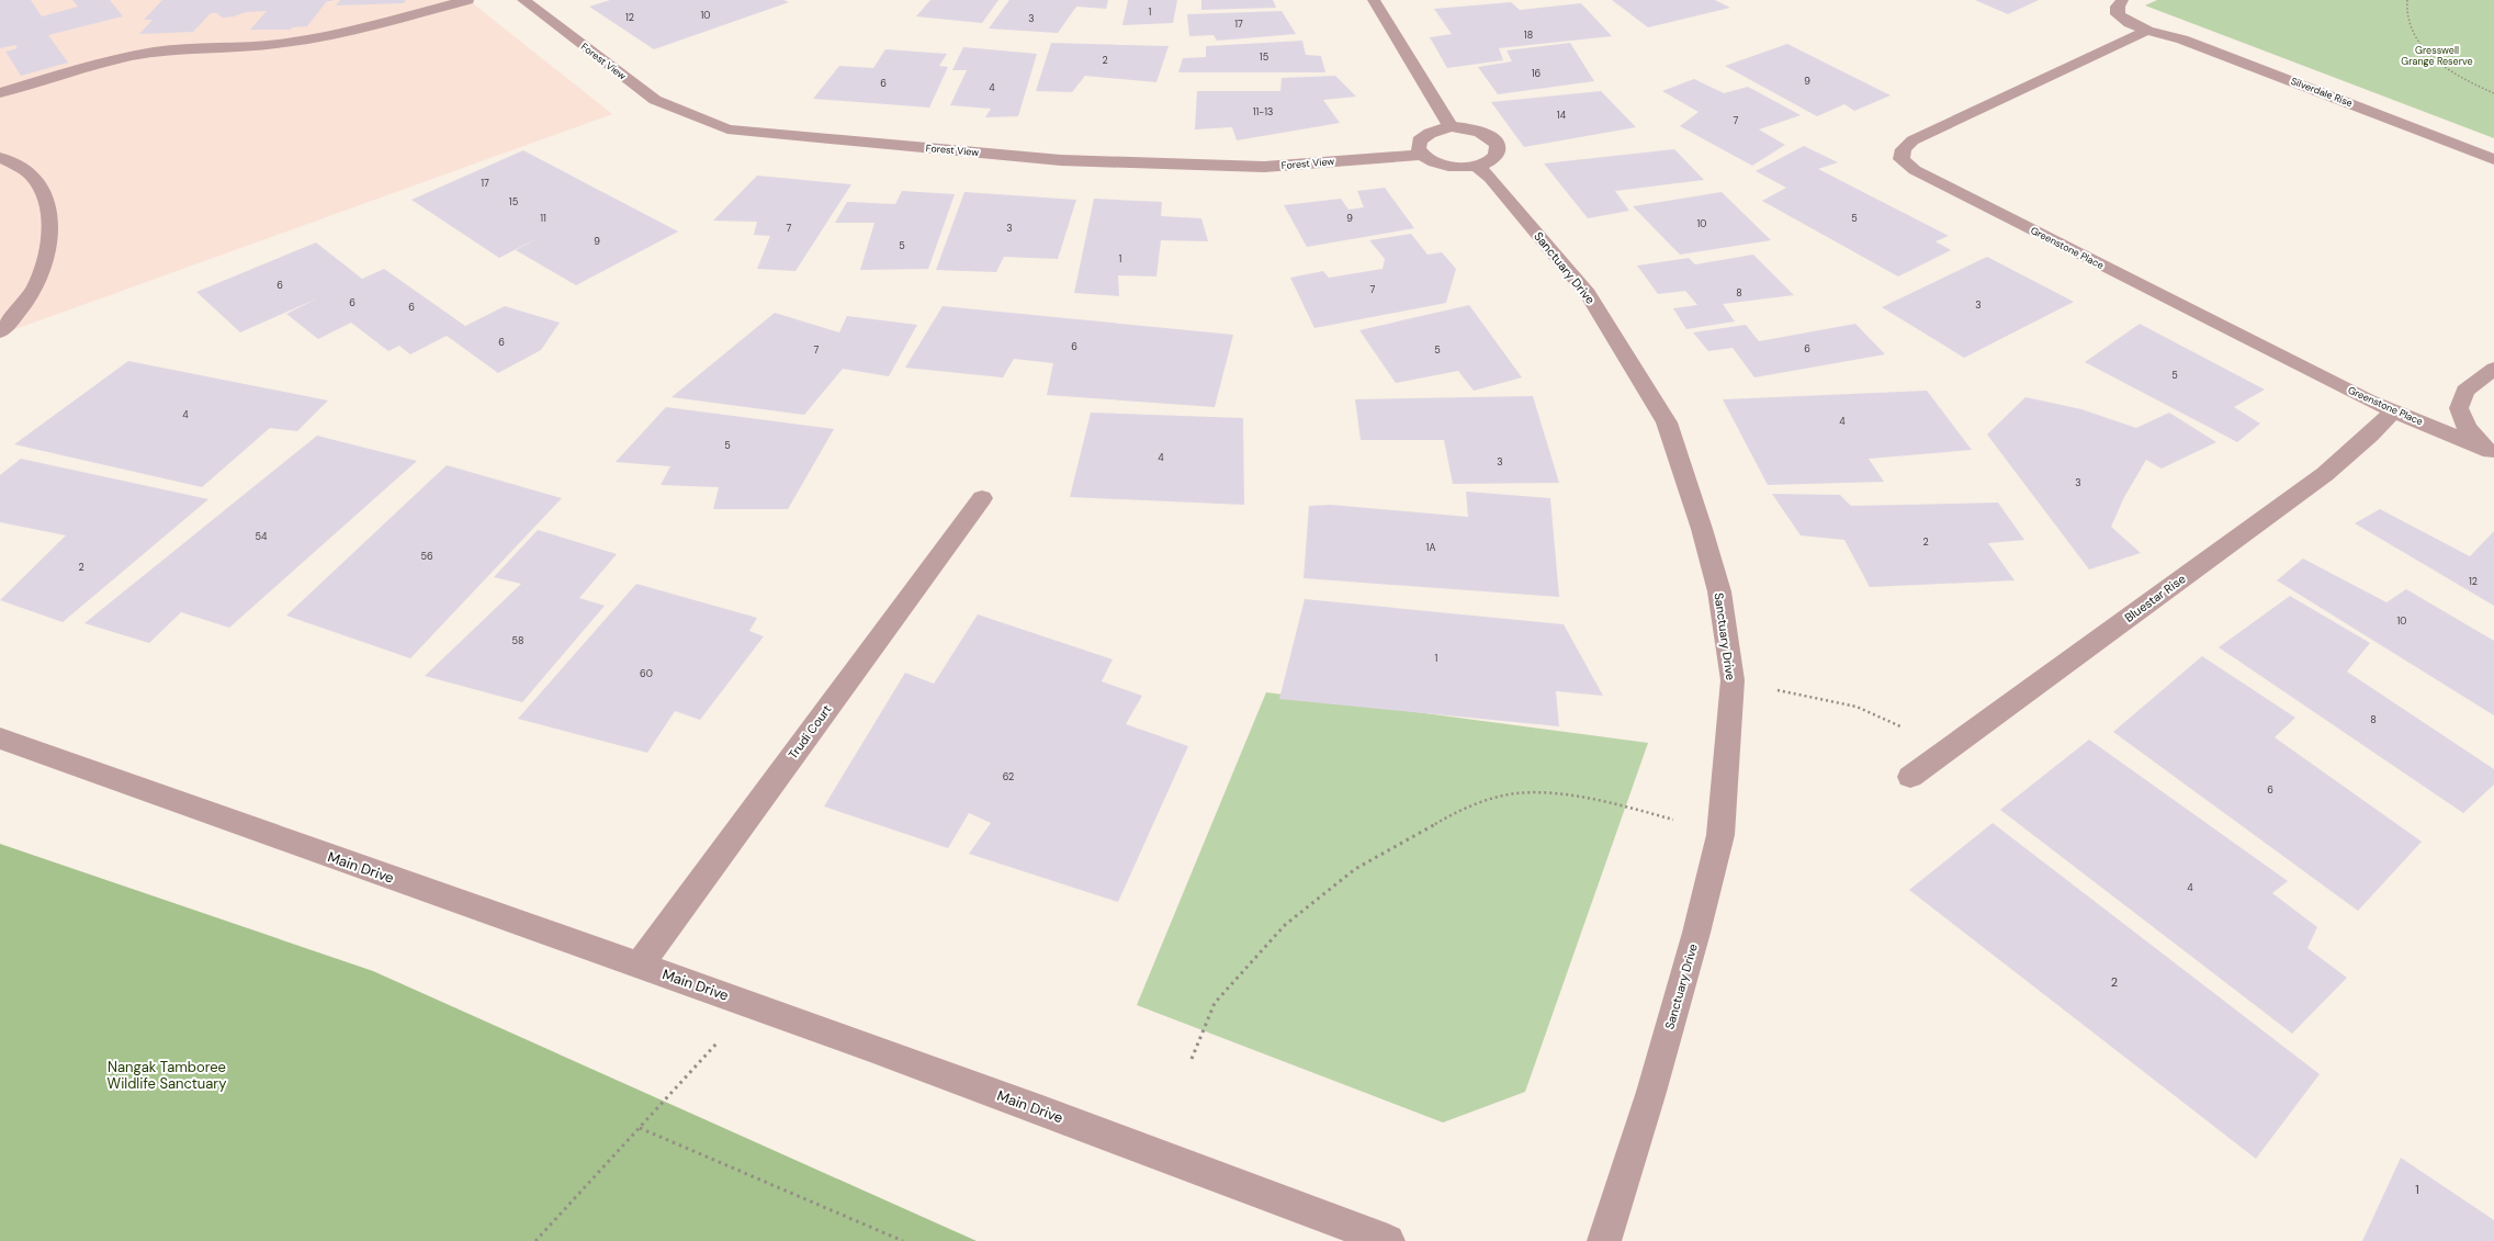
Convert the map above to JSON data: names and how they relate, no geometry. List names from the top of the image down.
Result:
{
  "streets": {
    "street": [
      "Forest View",
      "Silverdale Rise",
      "Greenstone Place",
      "Sanctuary Drive",
      "Bluestar Rise",
      "Trudi Court",
      "Main Drive"
    ]
  },
  "crossings": [
    ["Silverdale Rise", "Greenstone Place"],
    ["Greenstone Place", "Bluestar Rise"],
    ["Trudi Court", "Main Drive"]
  ],
  "parks": ["Gresswell Grange Reserve", "Nangak Tamboree Wildlife Sanctuary"],
  "house_numbers": [
    "1",
    "10",
    "12",
    "3",
    "17",
    "18",
    "15",
    "2",
    "16",
    "9",
    "6",
    "4",
    "11-13",
    "14",
    "7",
    "17",
    "15",
    "11",
    "9",
    "5",
    "10",
    "7",
    "3",
    "9",
    "5",
    "1",
    "6",
    "7",
    "8",
    "6",
    "3",
    "6",
    "6",
    "6",
    "6",
    "7",
    "5",
    "5",
    "4",
    "4",
    "5",
    "4",
    "3",
    "3",
    "54",
    "2",
    "1A",
    "56",
    "2",
    "12",
    "10",
    "58",
    "1",
    "60",
    "8",
    "62",
    "6",
    "4",
    "2",
    "1"
  ]
}
